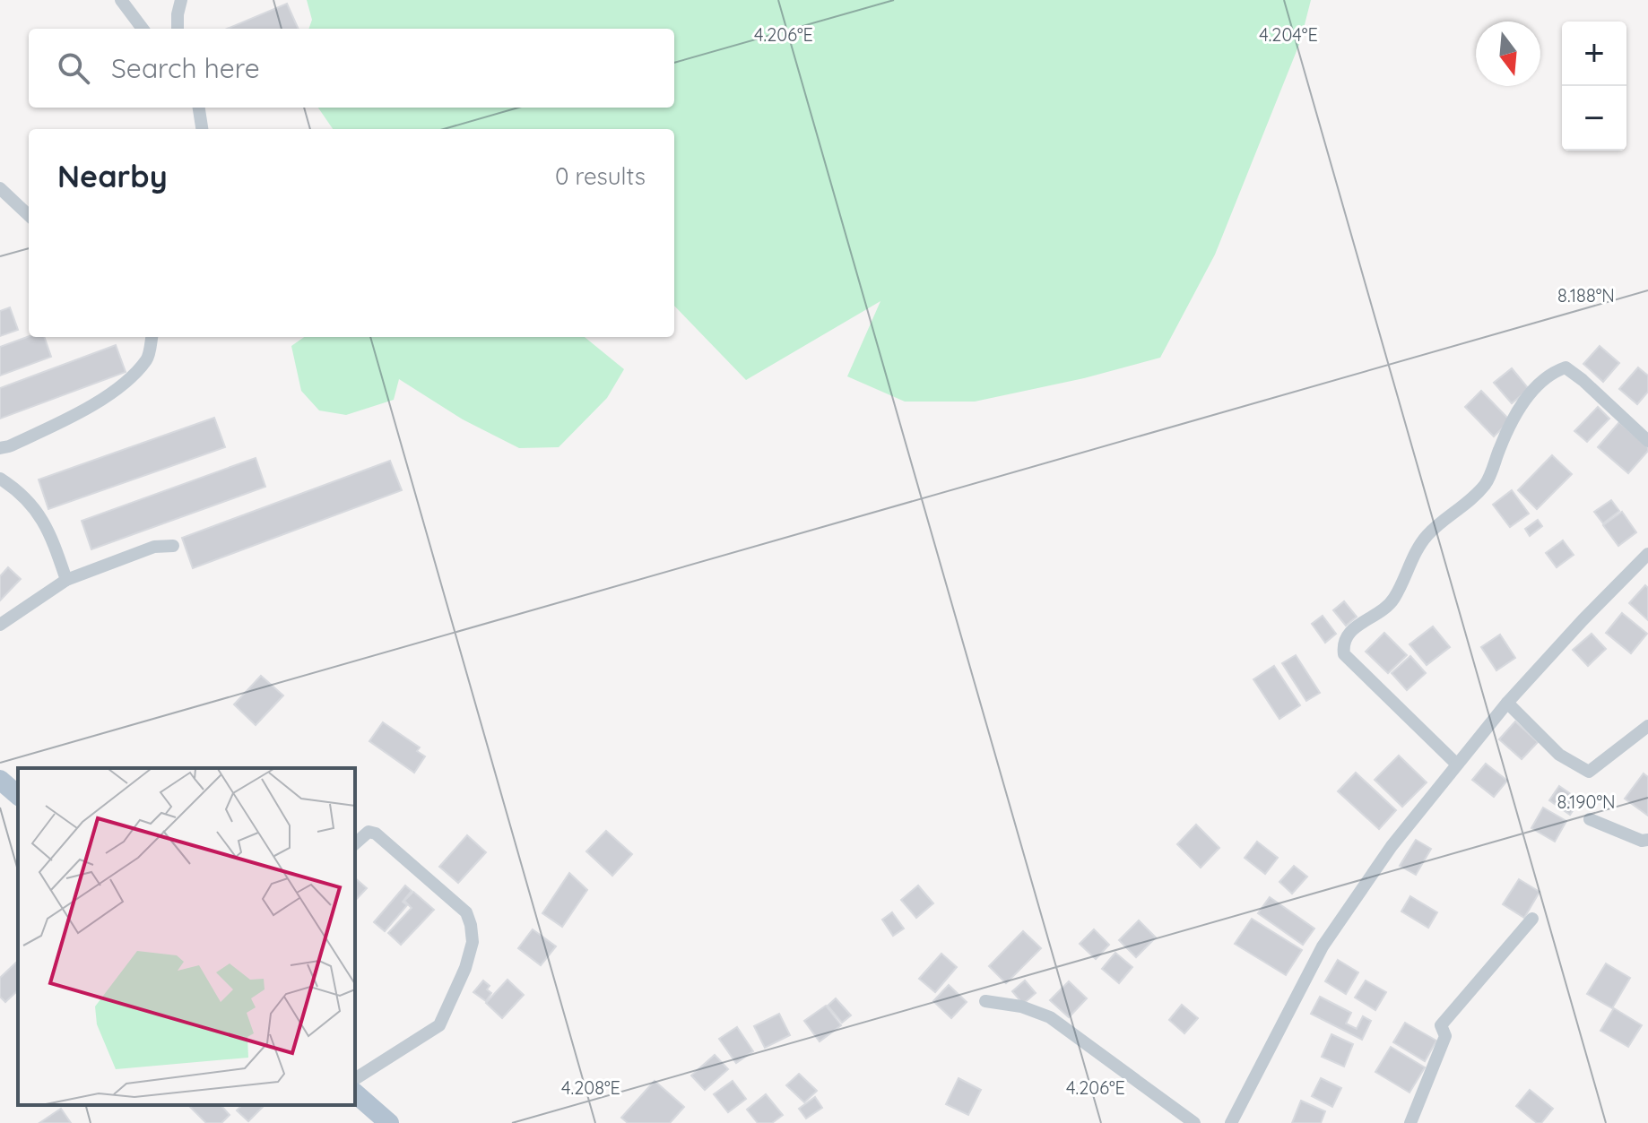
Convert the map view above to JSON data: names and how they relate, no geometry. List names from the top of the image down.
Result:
{
  "north": "bottom",
  "page": {
    "map_buttons": ["+", "−"],
    "search": "Search here",
    "heading": ["Nearby", "0 results"]
  },
  "coordinates": [
    "4.206°E",
    "4.204°E",
    "8.188°N",
    "8.190°N",
    "4.208°E"
  ]
}
